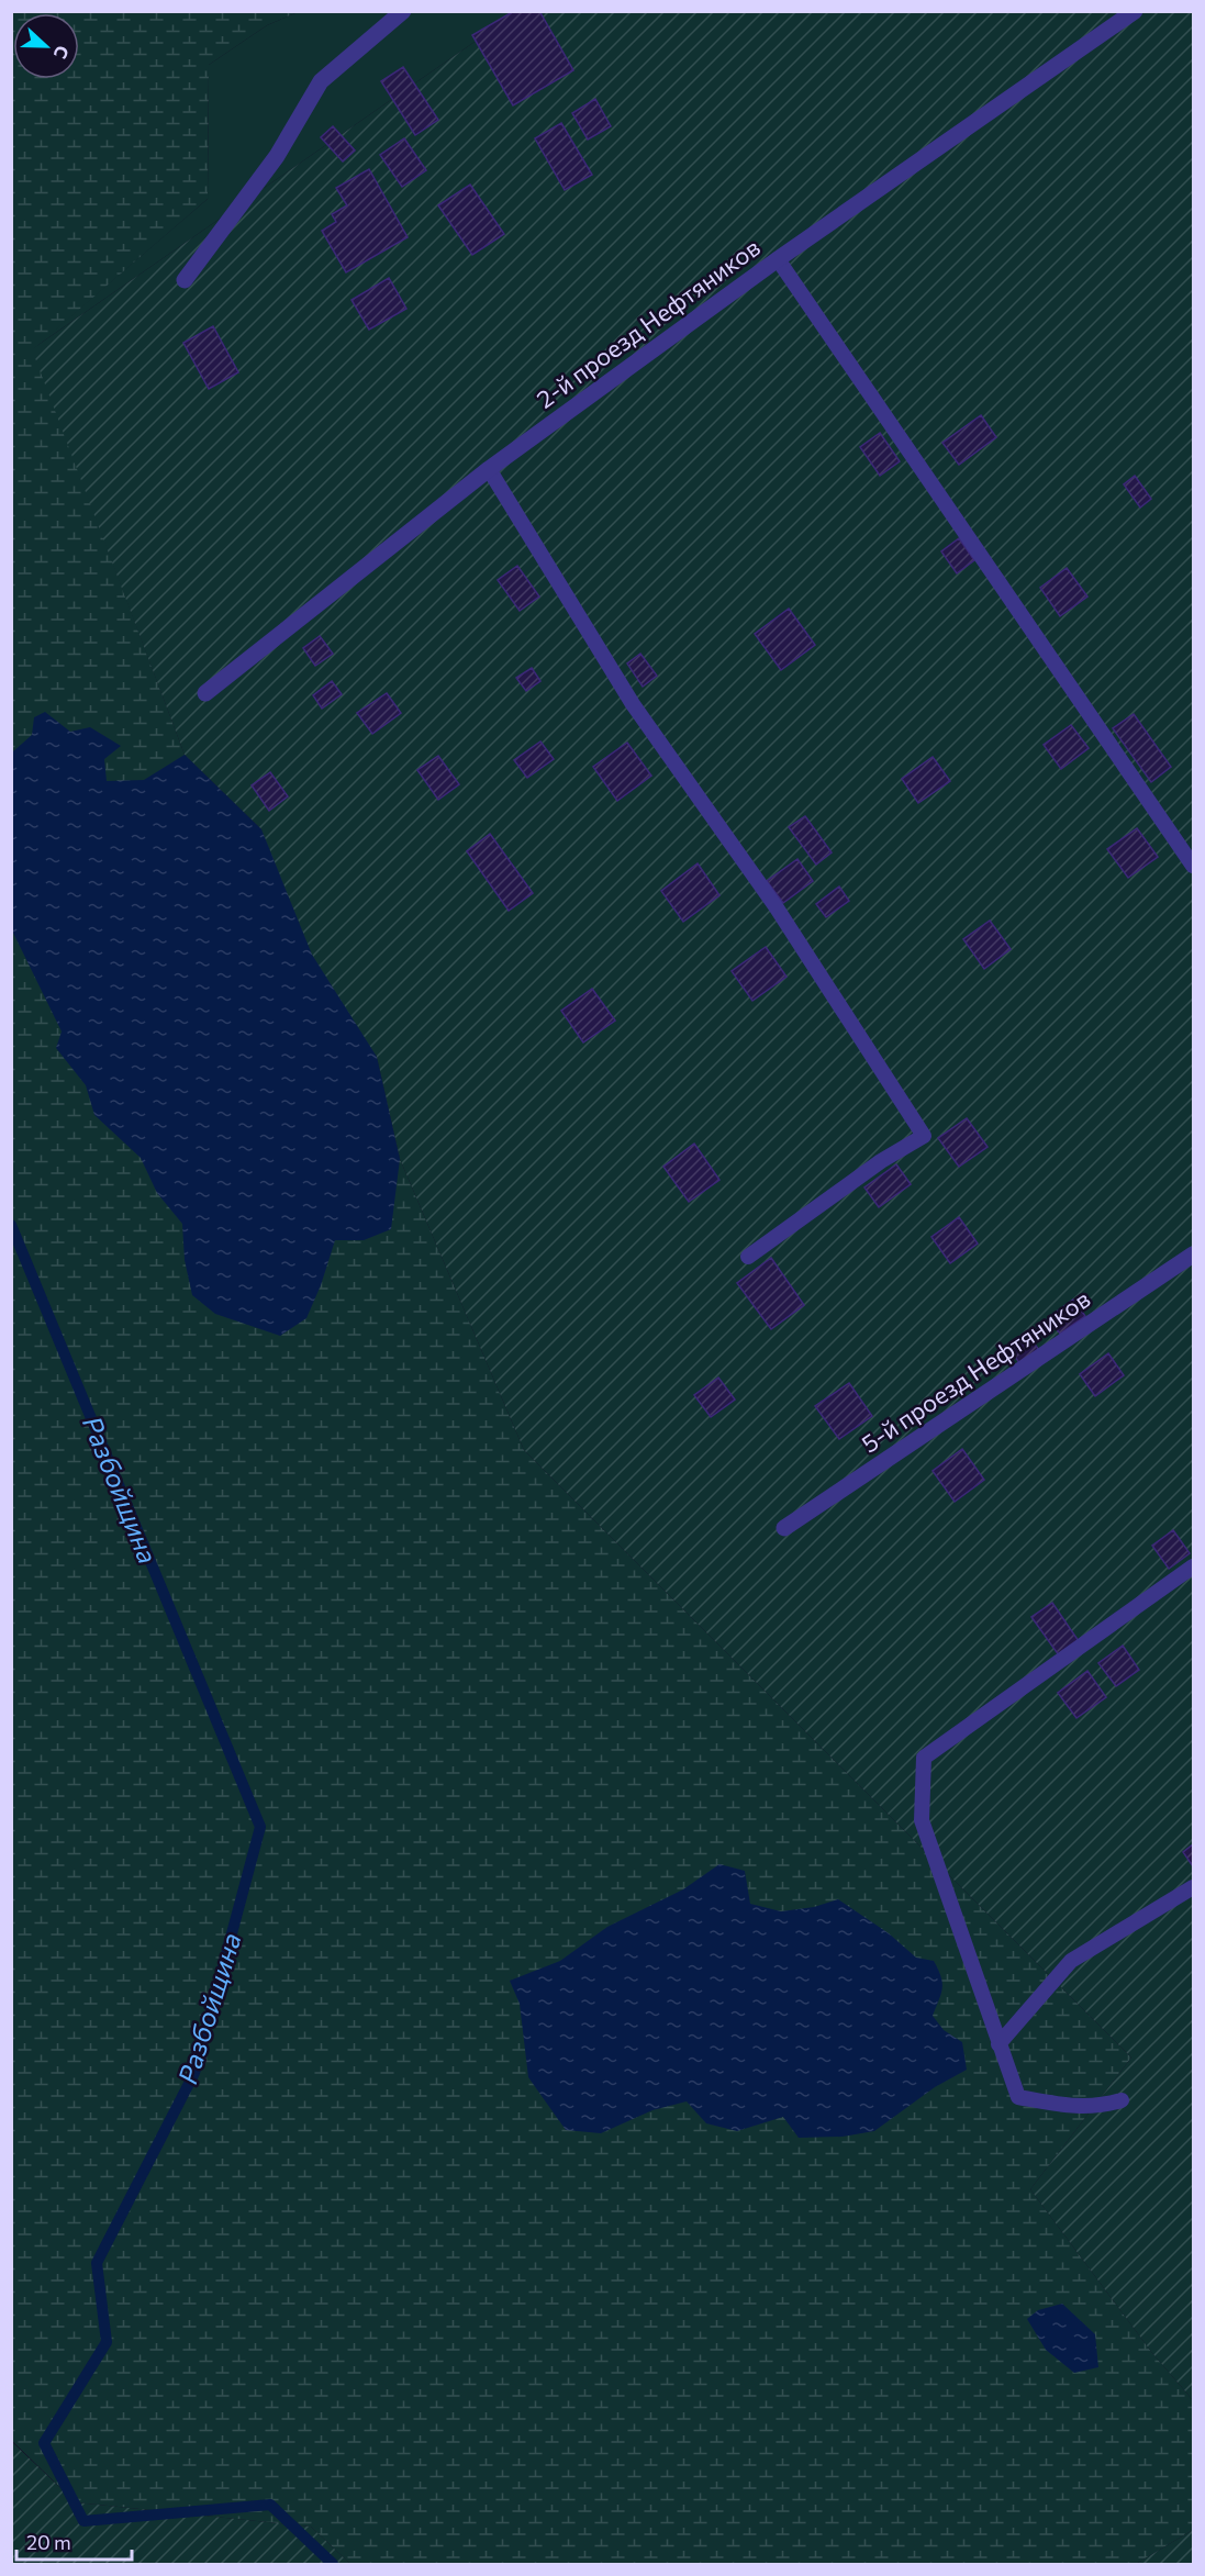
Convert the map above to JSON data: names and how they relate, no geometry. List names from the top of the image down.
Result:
{
  "streets": {
    "street": ["2-й проезд Нефтяников", "5-й проезд Нефтяников"]
  },
  "water": ["Разбойщина"],
  "scale_bar": "20 m",
  "north": "right"
}
